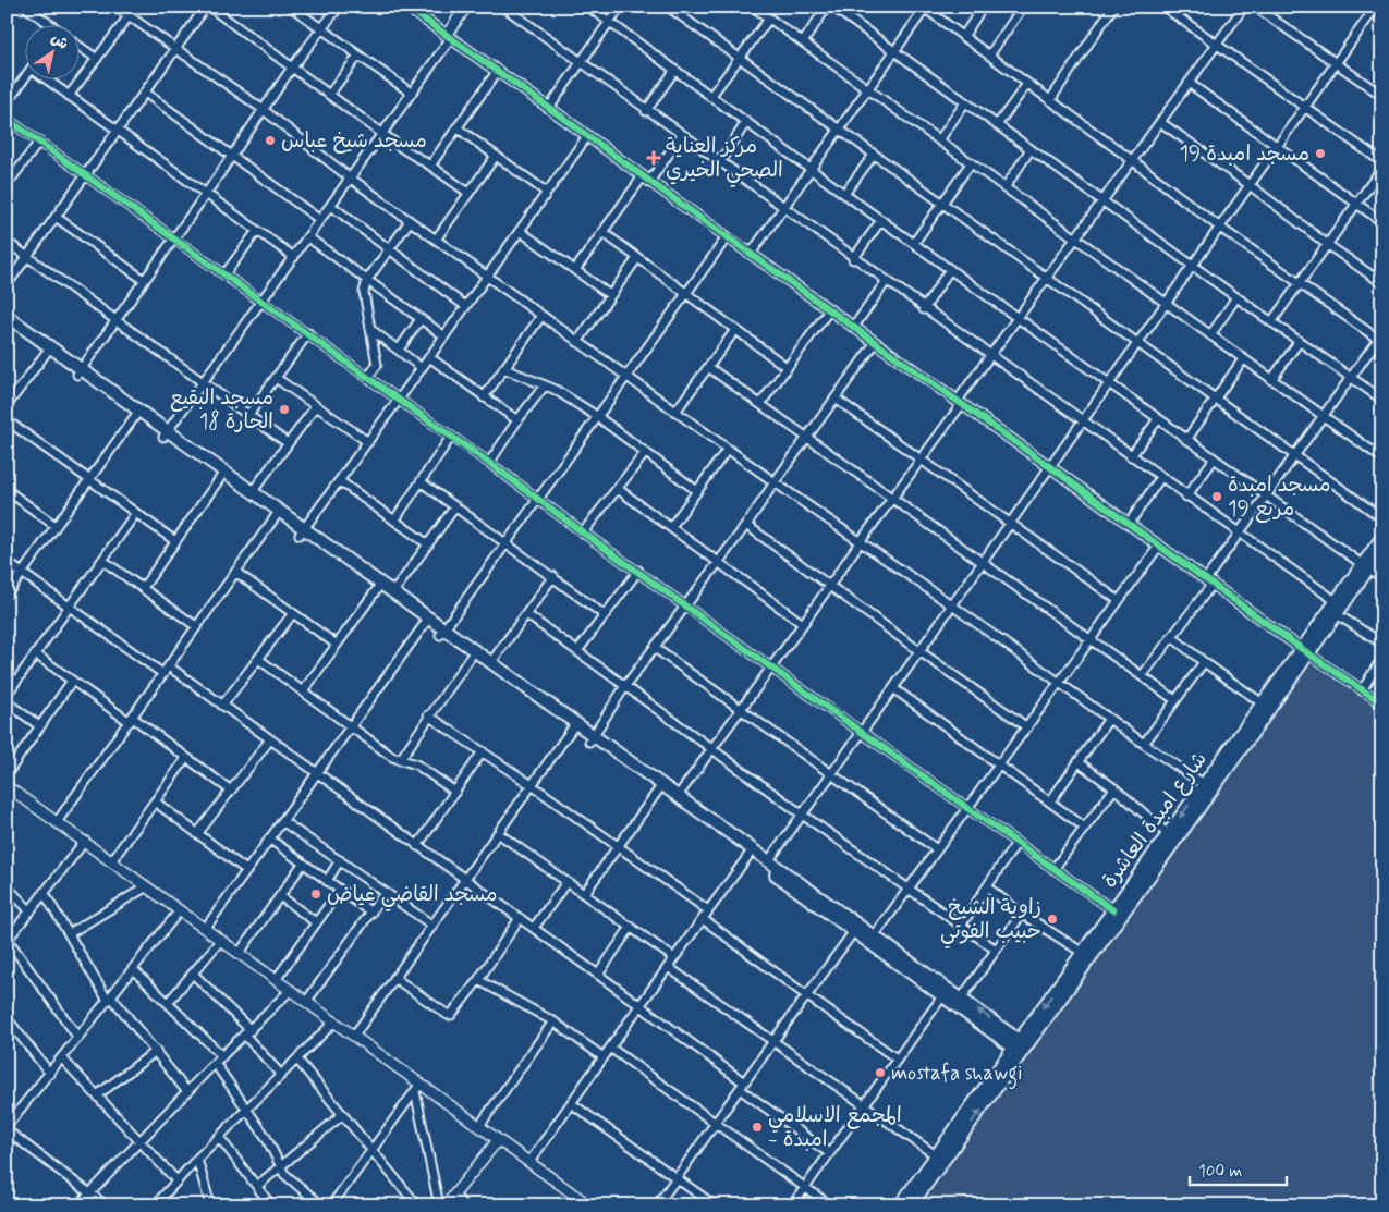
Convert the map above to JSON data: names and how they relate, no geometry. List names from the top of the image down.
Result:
{
  "streets": {
    "main road": ["شارع امبدة العاشرة"]
  },
  "places": {
    "other": [
      "مسجد شيخ عباس",
      "مسجد امبدة 19",
      "مسجد البقيع الحارة 18",
      "مسجد امبدة مربع 19",
      "مسجد القاضي عياض",
      "زاوية الشيخ حبيب الفوتي",
      "mostafa shawgi",
      "المجمع الاسلامي - امبدة"
    ],
    "health": ["مركز العناية الصحي الخيري"]
  },
  "scale_bar": "100 m",
  "north": "top right"
}
